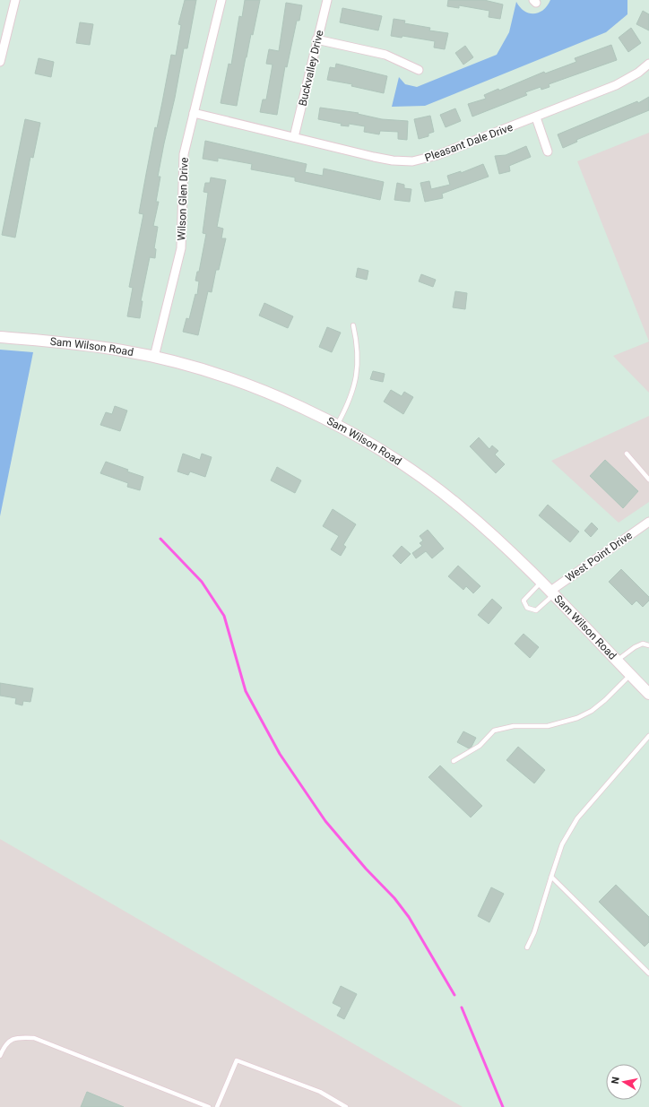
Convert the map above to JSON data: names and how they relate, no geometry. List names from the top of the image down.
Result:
{
  "streets": {
    "street": [
      "Buckvalley Drive",
      "Pleasant Dale Drive",
      "Wilson Glen Drive",
      "Sam Wilson Road",
      "West Point Drive"
    ]
  },
  "crossings": [
    ["Buckvalley Drive", "Pleasant Dale Drive"],
    ["Pleasant Dale Drive", "Wilson Glen Drive"],
    ["Wilson Glen Drive", "Sam Wilson Road"],
    ["Sam Wilson Road", "West Point Drive"]
  ],
  "north": "left"
}
